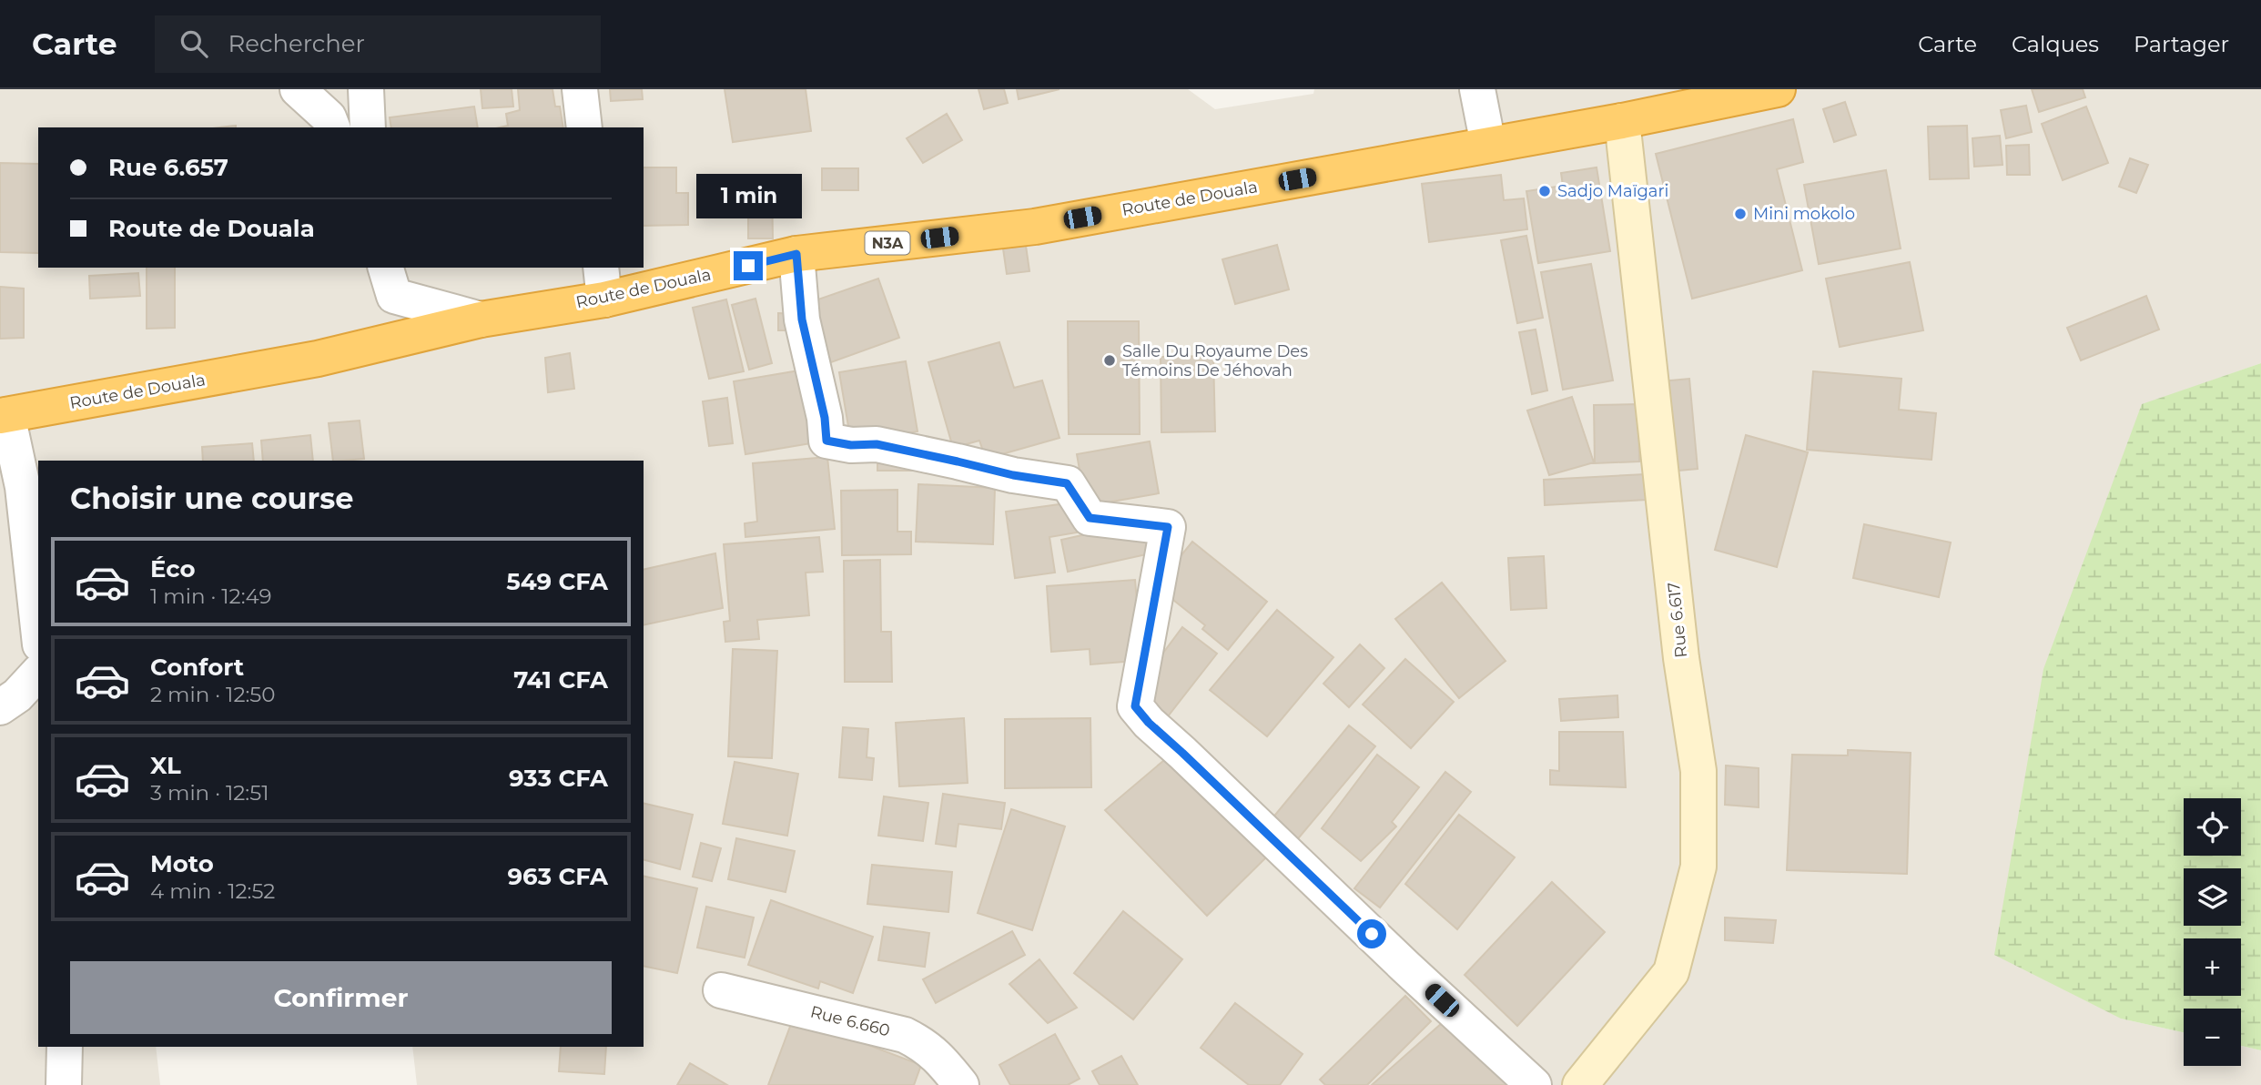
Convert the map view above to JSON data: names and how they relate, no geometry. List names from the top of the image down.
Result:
{
  "streets": {
    "highway": ["Route de Douala", "N3A"],
    "street": ["Rue 6.617", "Rue 6.660"]
  },
  "crossings": [
    ["Route de Douala", "Rue 6.617"]
  ],
  "places": ["Sadjo Maïgari", "Mini mokolo", "Salle Du Royaume Des Témoins De Jéhovah"],
  "page": {
    "header": "Carte",
    "search": "Rechercher",
    "nav": ["Carte", "Calques", "Partager"],
    "banner": ["Rue 6.657", "Route de Douala"],
    "bubble": "1 min",
    "heading": "Choisir une course",
    "list": [
      {
        "name": "Éco",
        "note": "1 min · 12:49",
        "value": "549 CFA"
      },
      {
        "name": "Confort",
        "note": "2 min · 12:50",
        "value": "741 CFA"
      },
      {
        "name": "XL",
        "note": "3 min · 12:51",
        "value": "933 CFA"
      },
      {
        "name": "Moto",
        "note": "4 min · 12:52",
        "value": "963 CFA"
      }
    ],
    "map_buttons": ["+", "−"],
    "buttons": "Confirmer"
  }
}
